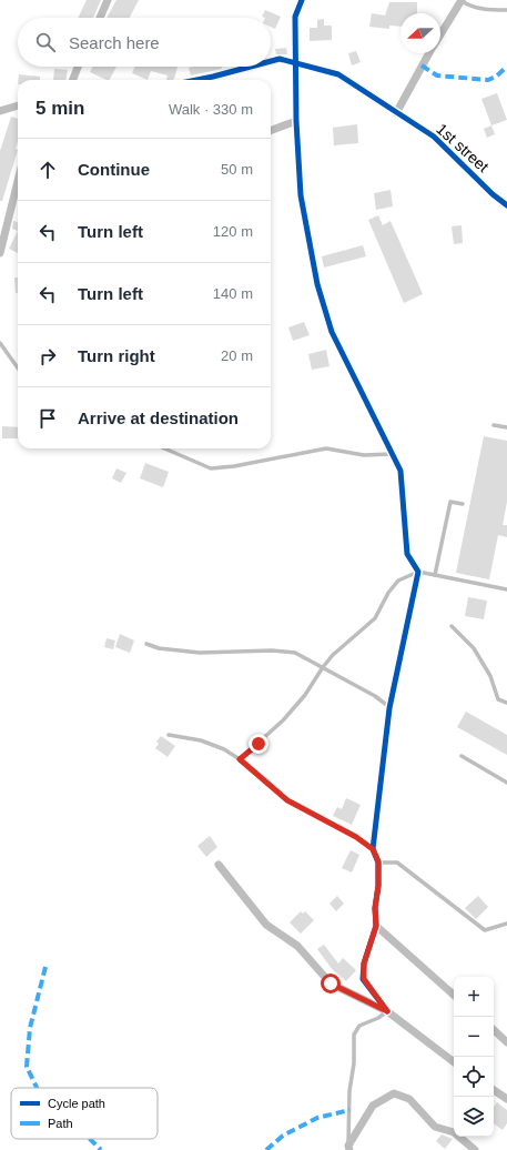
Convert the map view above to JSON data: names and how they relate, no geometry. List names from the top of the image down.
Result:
{
  "streets": {
    "street": ["1st street"]
  },
  "legend": ["Cycle path", "Path"],
  "north": "left",
  "page": {
    "search": "Search here",
    "heading": ["5 min", "Walk · 330 m"],
    "list": [
      ["Continue", "50 m"],
      ["Turn left", "120 m"],
      ["Turn left", "140 m"],
      ["Turn right", "20 m"],
      "Arrive at destination"
    ],
    "map_buttons": ["+", "−"]
  }
}
